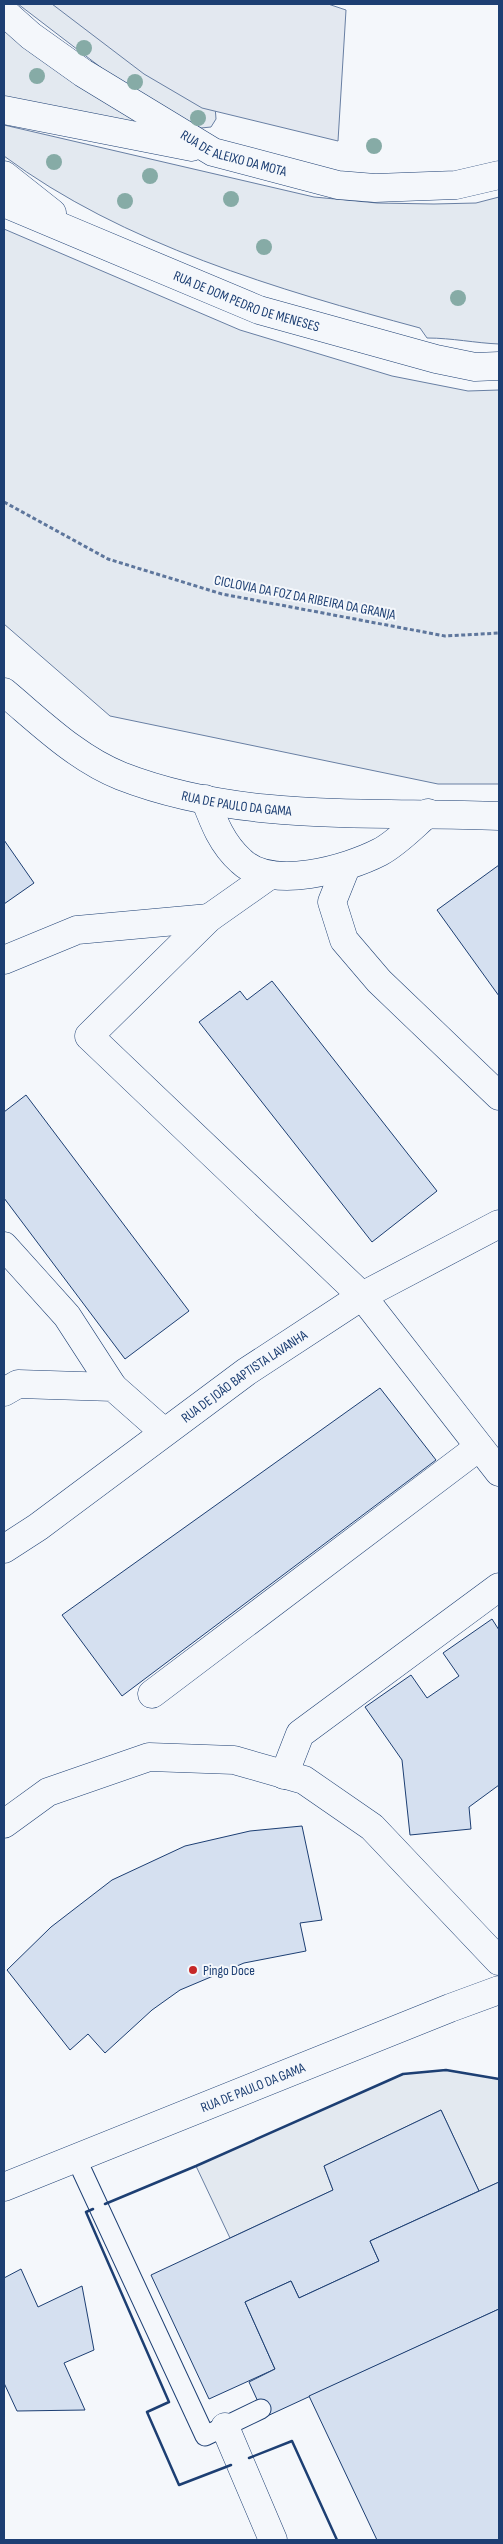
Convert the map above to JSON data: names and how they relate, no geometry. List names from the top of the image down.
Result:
{
  "streets": {
    "street": [
      "RUA DE ALEIXO DA MOTA",
      "RUA DE DOM PEDRO DE MENESES",
      "RUA DE PAULO DA GAMA",
      "RUA DE JOÃO BAPTISTA LAVANHA"
    ],
    "path": ["CICLOVIA DA FOZ DA RIBEIRA DA GRANJA"]
  },
  "places": ["Pingo Doce"]
}
